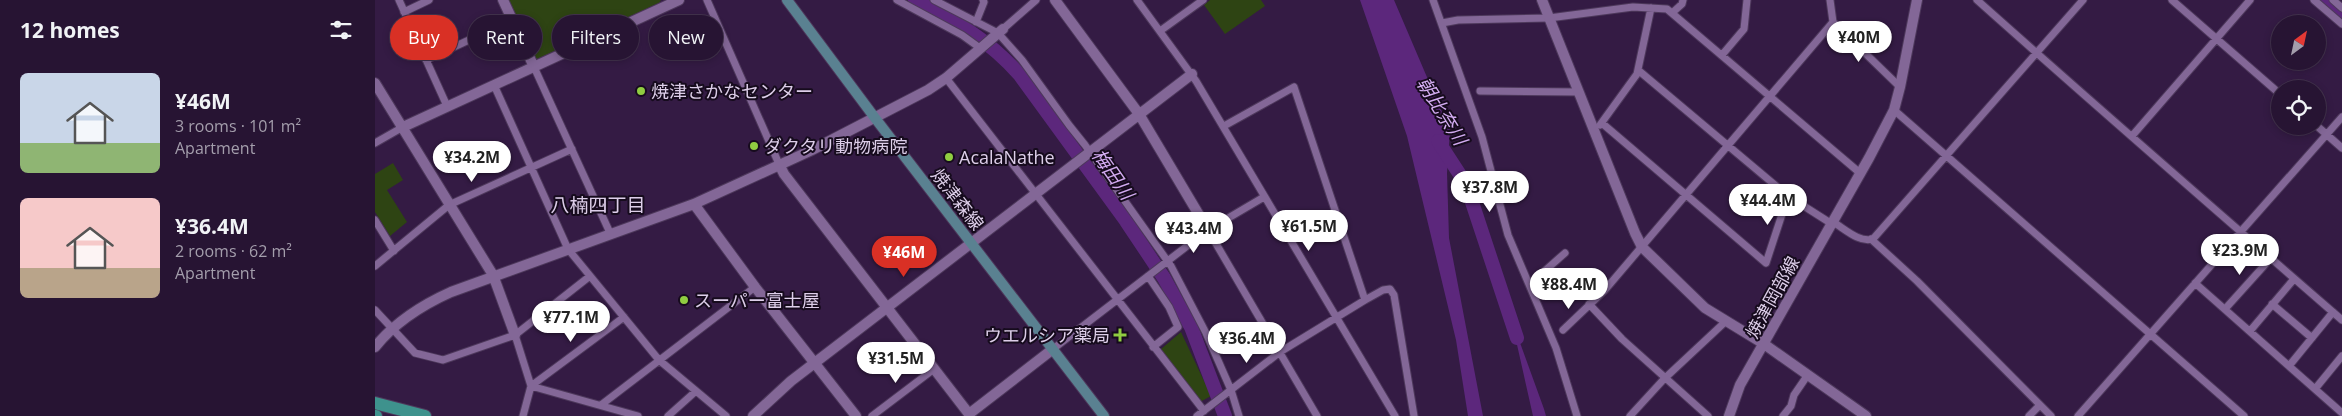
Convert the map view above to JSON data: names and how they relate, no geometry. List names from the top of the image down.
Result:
{
  "streets": {
    "main road": ["焼津森線"],
    "street": ["焼津岡部線"]
  },
  "districts": ["八楠四丁目"],
  "water": ["朝比奈川", "梅田川"],
  "places": {
    "other": [
      "焼津さかなセンター",
      "ダクタリ動物病院",
      "AcalaNathe",
      "スーパー富士屋"
    ],
    "health": ["ウエルシア薬局"]
  },
  "north": "top right",
  "page": {
    "heading": "12 homes",
    "chip": [
      "Buy",
      "Rent",
      "Filters",
      "New"
    ],
    "price": [
      "¥40M",
      "¥34.2M",
      "¥37.8M",
      "¥44.4M",
      "¥61.5M",
      "¥43.4M",
      "¥23.9M",
      "¥46M",
      "¥88.4M",
      "¥77.1M",
      "¥36.4M",
      "¥31.5M"
    ],
    "list": [
      {
        "name": "¥46M",
        "note": "3 rooms · 101 m² · Apartment"
      },
      {
        "name": "¥36.4M",
        "note": "2 rooms · 62 m² · Apartment"
      }
    ]
  }
}
